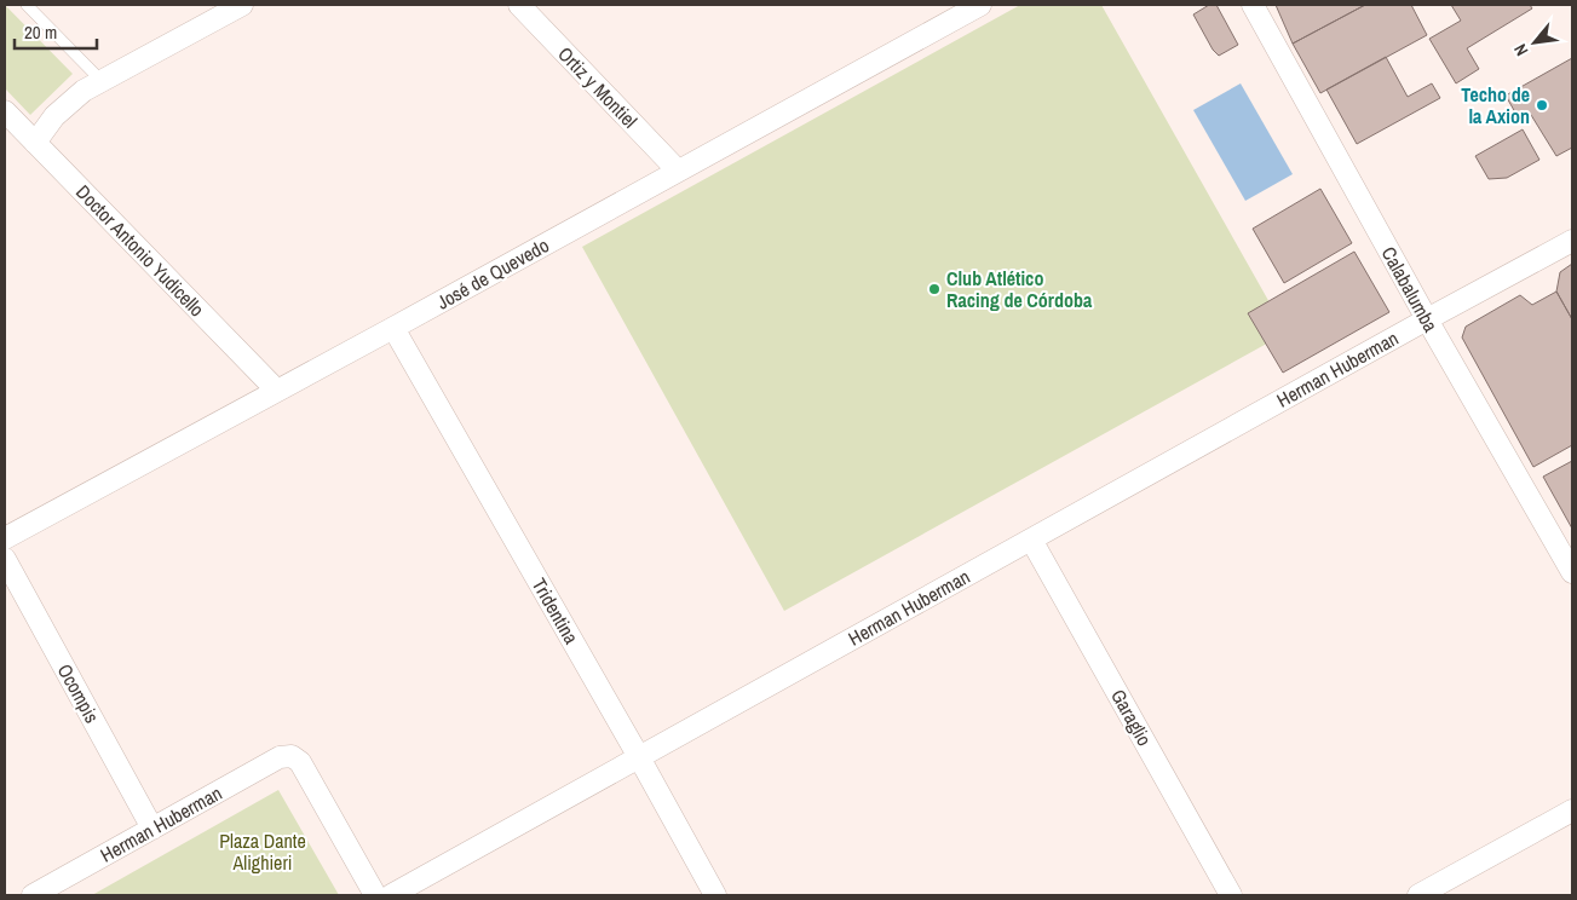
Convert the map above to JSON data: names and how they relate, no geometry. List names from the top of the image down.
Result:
{
  "streets": {
    "street": [
      "Ortiz y Montiel",
      "Doctor Antonio Yudicello",
      "José de Quevedo",
      "Calabalumba",
      "Herman Huberman",
      "Tridentina",
      "Ocompis",
      "Garaglio"
    ]
  },
  "crossings": [
    ["Ortiz y Montiel", "José de Quevedo"],
    ["Doctor Antonio Yudicello", "José de Quevedo"],
    ["José de Quevedo", "Tridentina"],
    ["Calabalumba", "Herman Huberman"],
    ["Herman Huberman", "Tridentina"],
    ["Herman Huberman", "Ocompis"],
    ["Herman Huberman", "Garaglio"]
  ],
  "parks": ["Plaza Dante Alighieri"],
  "places": ["Techo de la Axion", "Club Atlético Racing de Córdoba"],
  "scale_bar": "20 m",
  "north": "bottom left"
}
